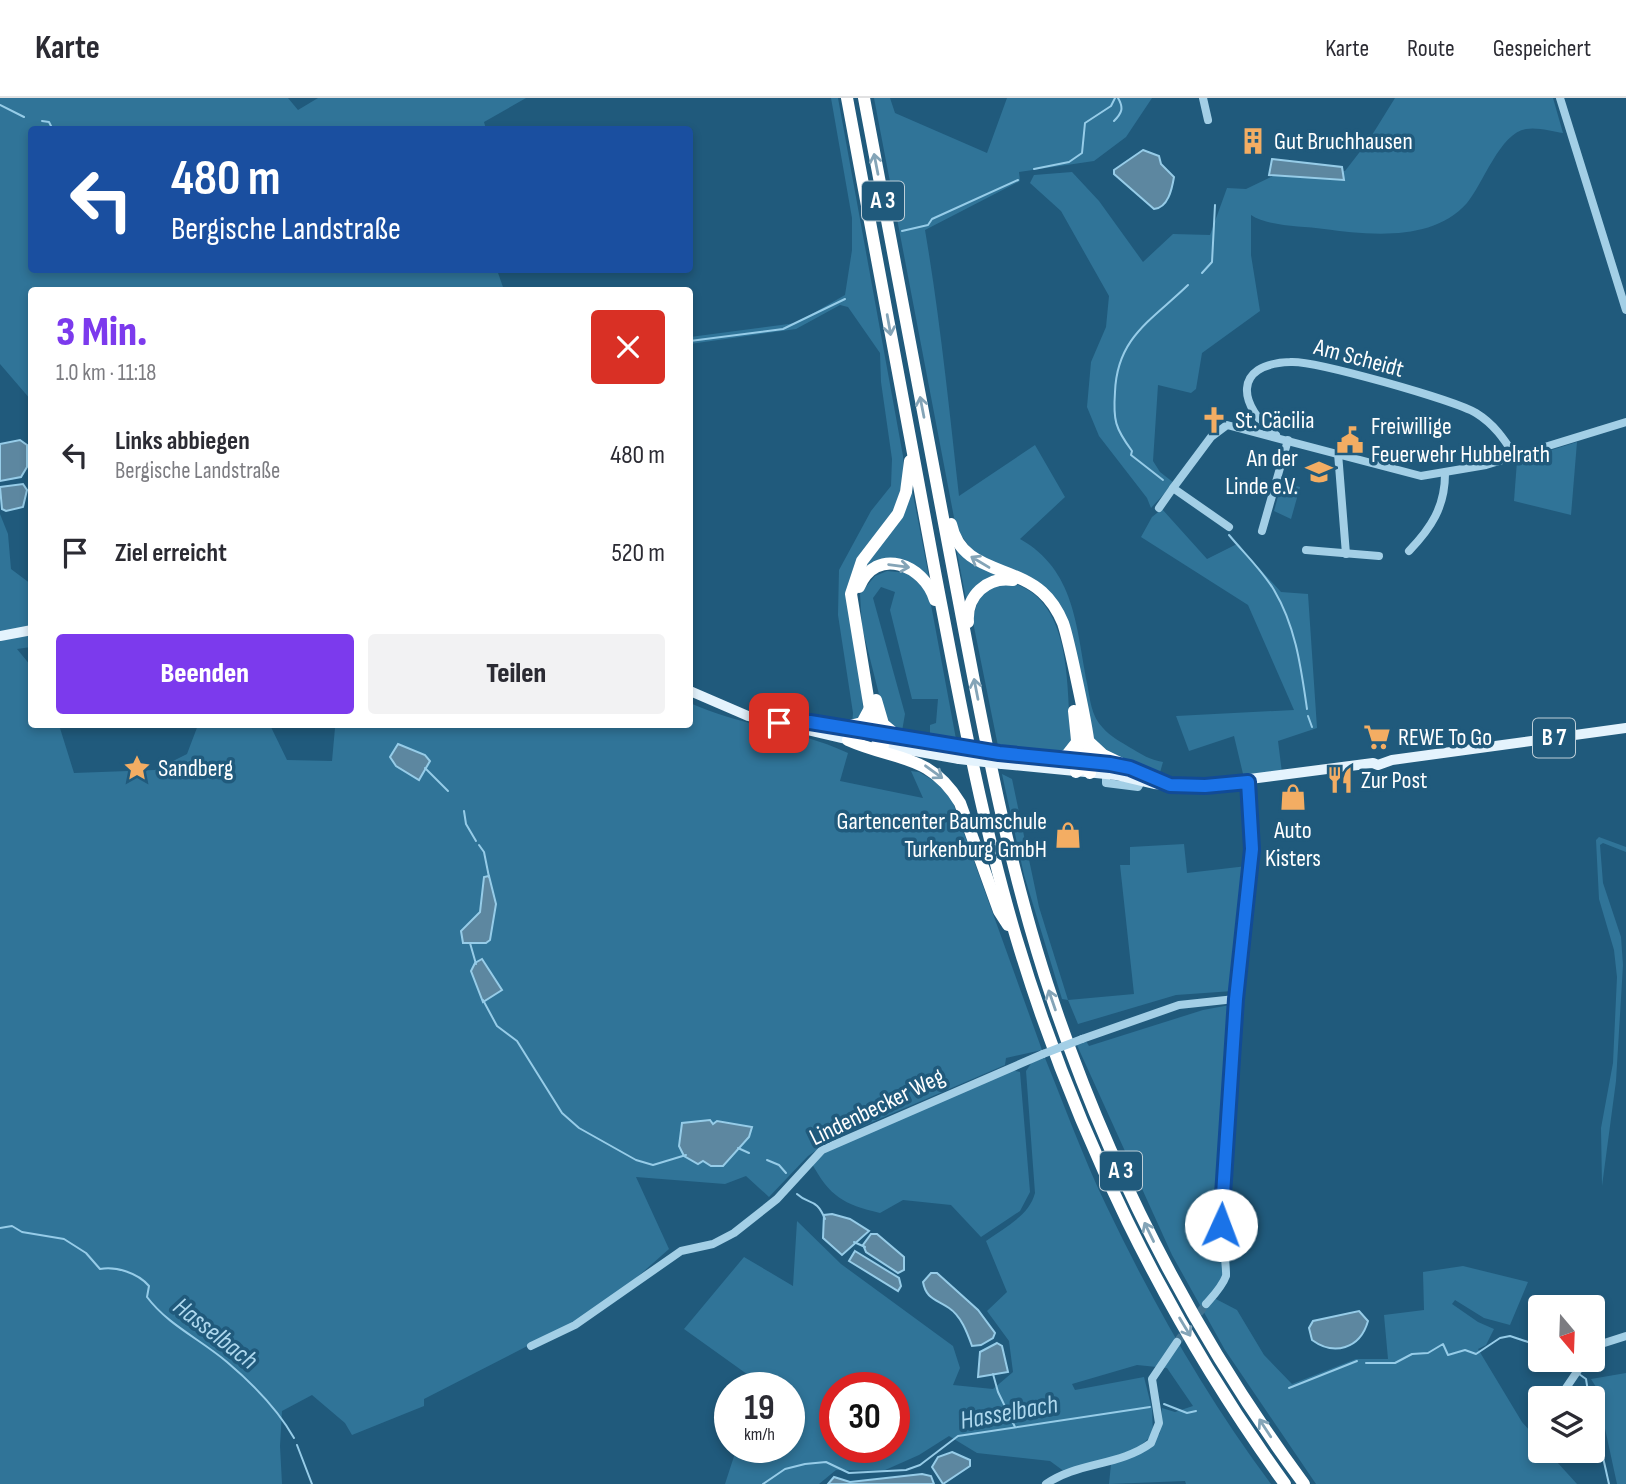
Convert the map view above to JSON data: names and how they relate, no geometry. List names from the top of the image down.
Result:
{
  "streets": {
    "highway": ["A 3"],
    "main road": ["B 7"],
    "street": ["Am Scheidt", "Lindenbecker Weg"]
  },
  "water": ["Hasselbach"],
  "places": {
    "building": ["Gut Bruchhausen"],
    "church": ["St. Cäcilia"],
    "public building": ["Freiwillige Feuerwehr Hubbelrath"],
    "school or university": ["An der Linde e.V."],
    "supermarket": ["REWE To Go"],
    "place": ["Sandberg"],
    "restaurant": ["Zur Post"],
    "shop": ["Auto Kisters", "Gartencenter Baumschule Turkenburg GmbH"]
  },
  "north": "bottom",
  "page": {
    "header": "Karte",
    "nav": ["Karte", "Route", "Gespeichert"],
    "turn": ["480 m", "Bergische Landstraße"],
    "heading": ["3 Min.", "1.0 km · 11:18"],
    "list": [
      {
        "name": "Links abbiegen",
        "note": "Bergische Landstraße",
        "value": "480 m"
      },
      {
        "name": "Ziel erreicht",
        "value": "520 m"
      }
    ],
    "buttons": ["Beenden", "Teilen"],
    "speed": "19 km/h",
    "limit": "30"
  }
}
